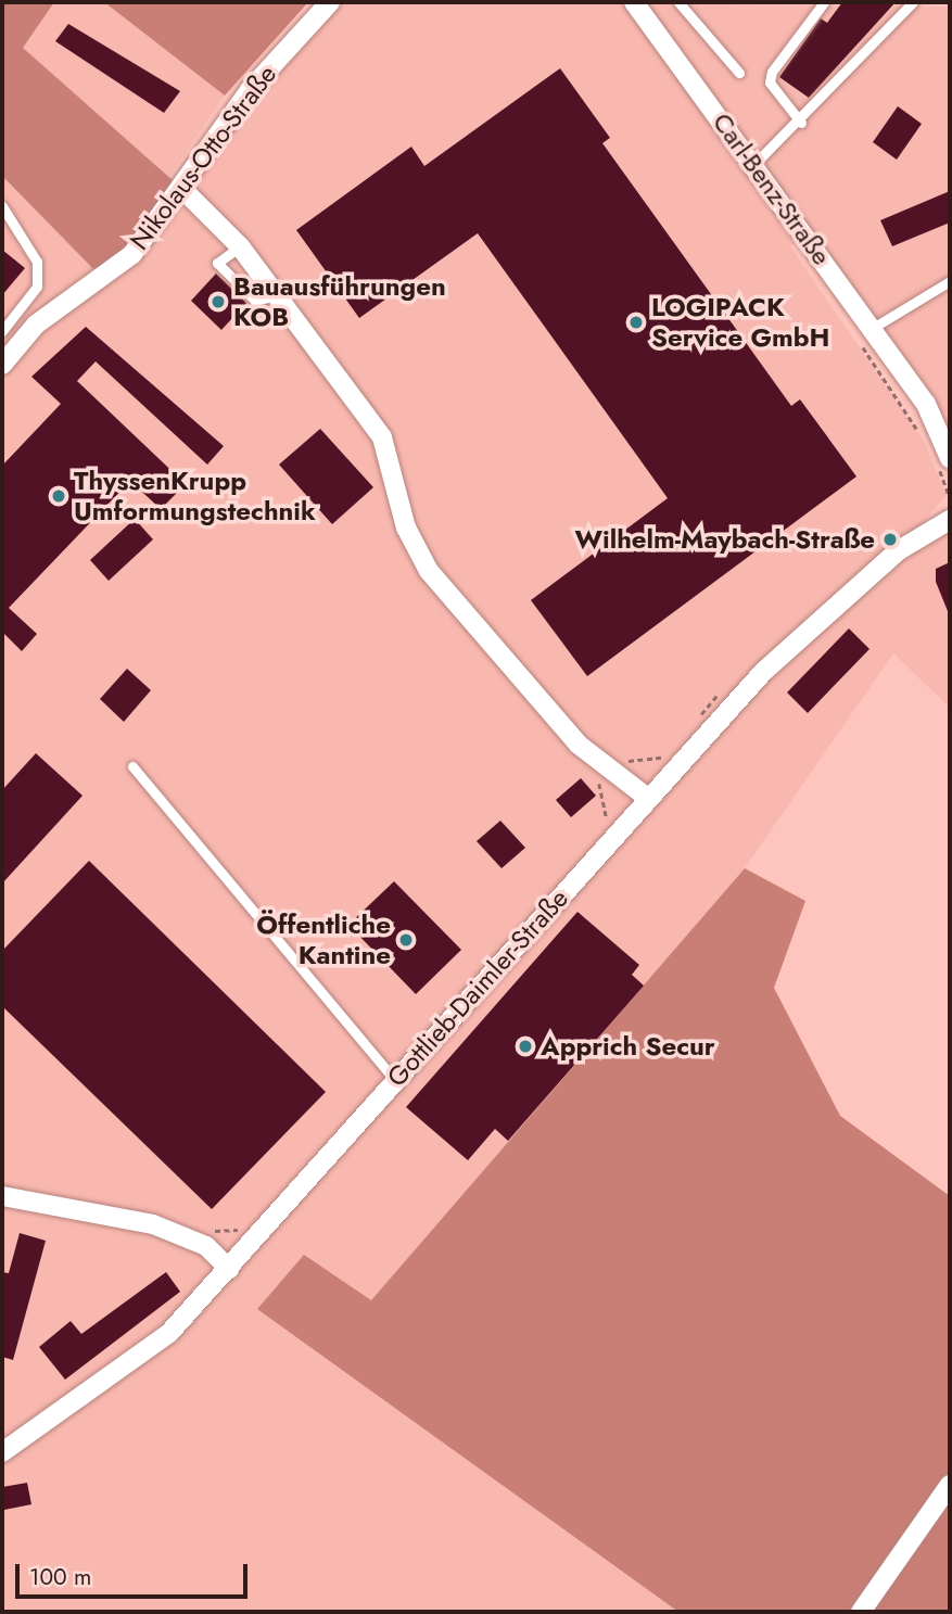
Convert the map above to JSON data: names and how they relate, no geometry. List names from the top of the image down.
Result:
{
  "streets": {
    "street": ["Nikolaus-Otto-Straße", "Carl-Benz-Straße", "Gottlieb-Daimler-Straße"]
  },
  "places": [
    "Bauausführungen KOB",
    "LOGIPACK Service GmbH",
    "ThyssenKrupp Umformungstechnik",
    "Wilhelm-Maybach-Straße",
    "Öffentliche Kantine",
    "Apprich Secur"
  ],
  "scale_bar": "100 m"
}
